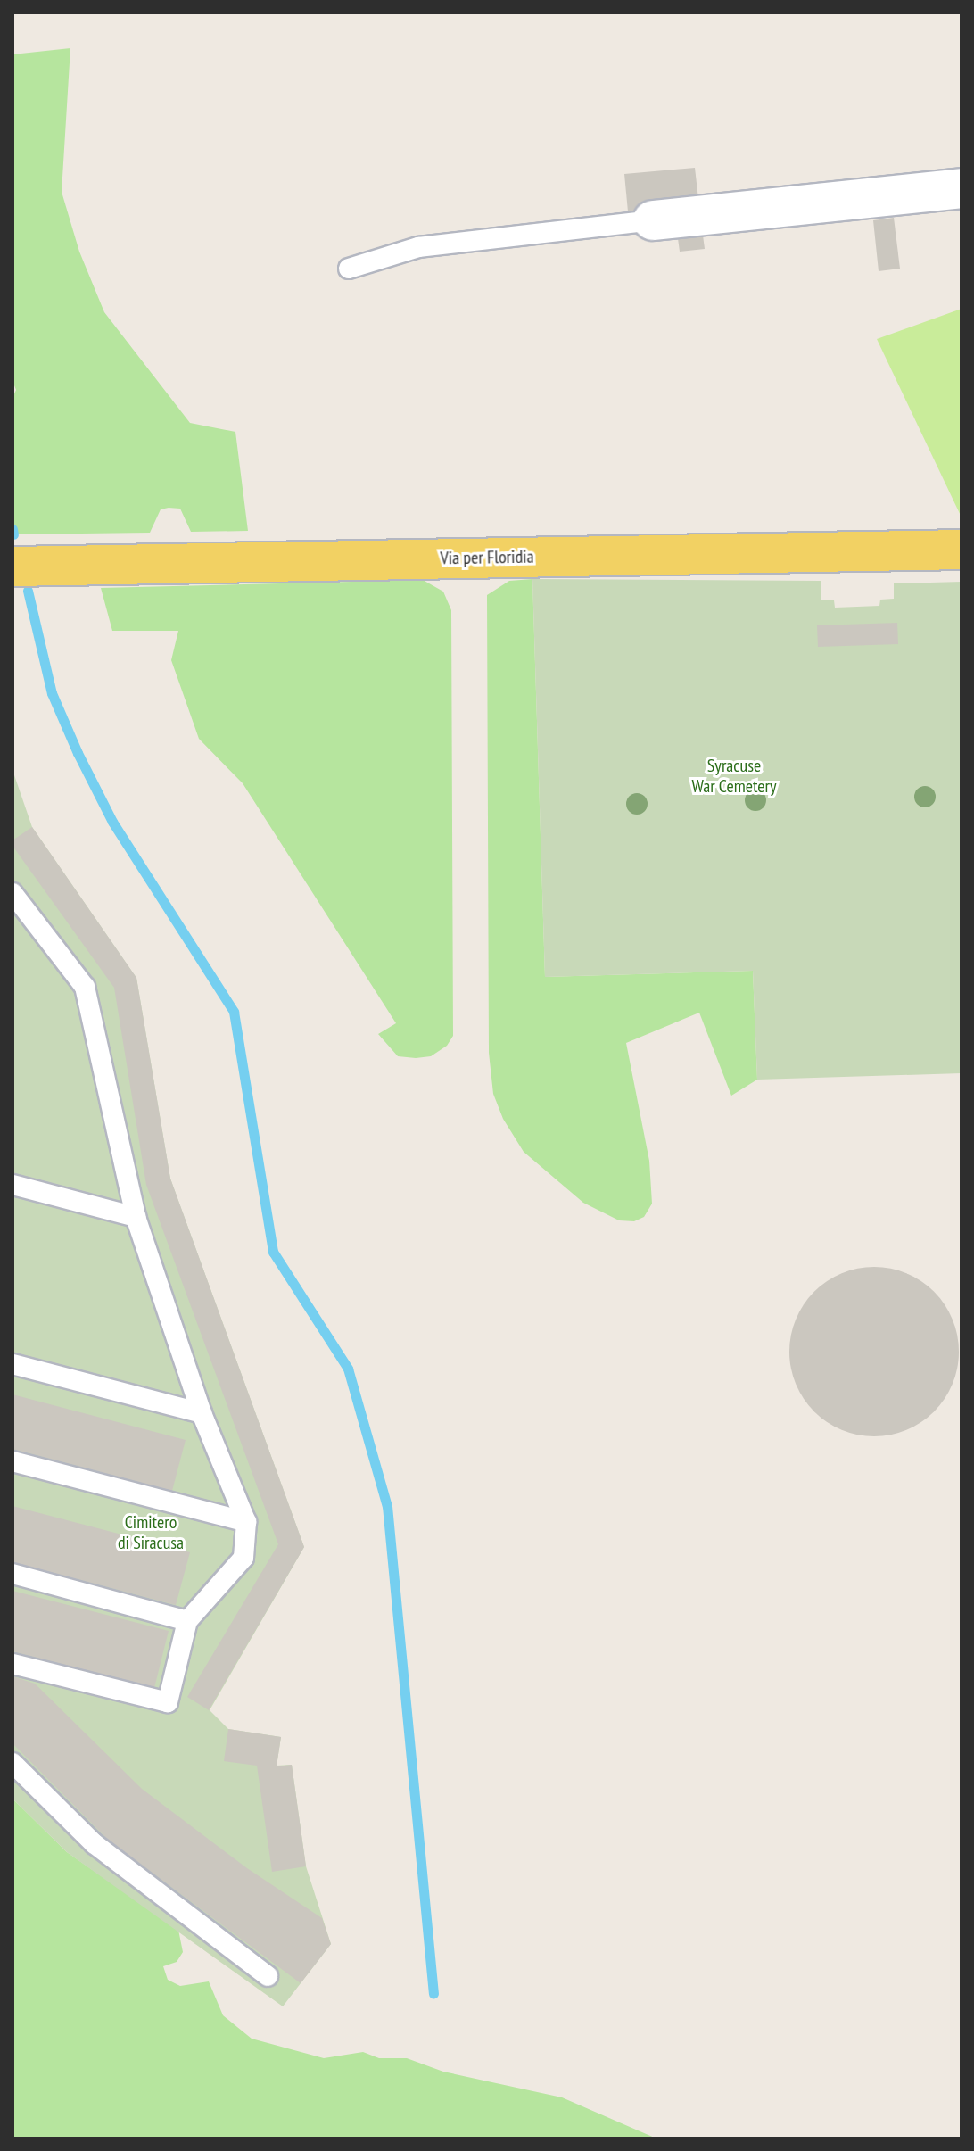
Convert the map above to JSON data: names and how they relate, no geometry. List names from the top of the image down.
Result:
{
  "streets": {
    "main road": ["Via per Floridia"]
  },
  "parks": ["Syracuse War Cemetery", "Cimitero di Siracusa"]
}
